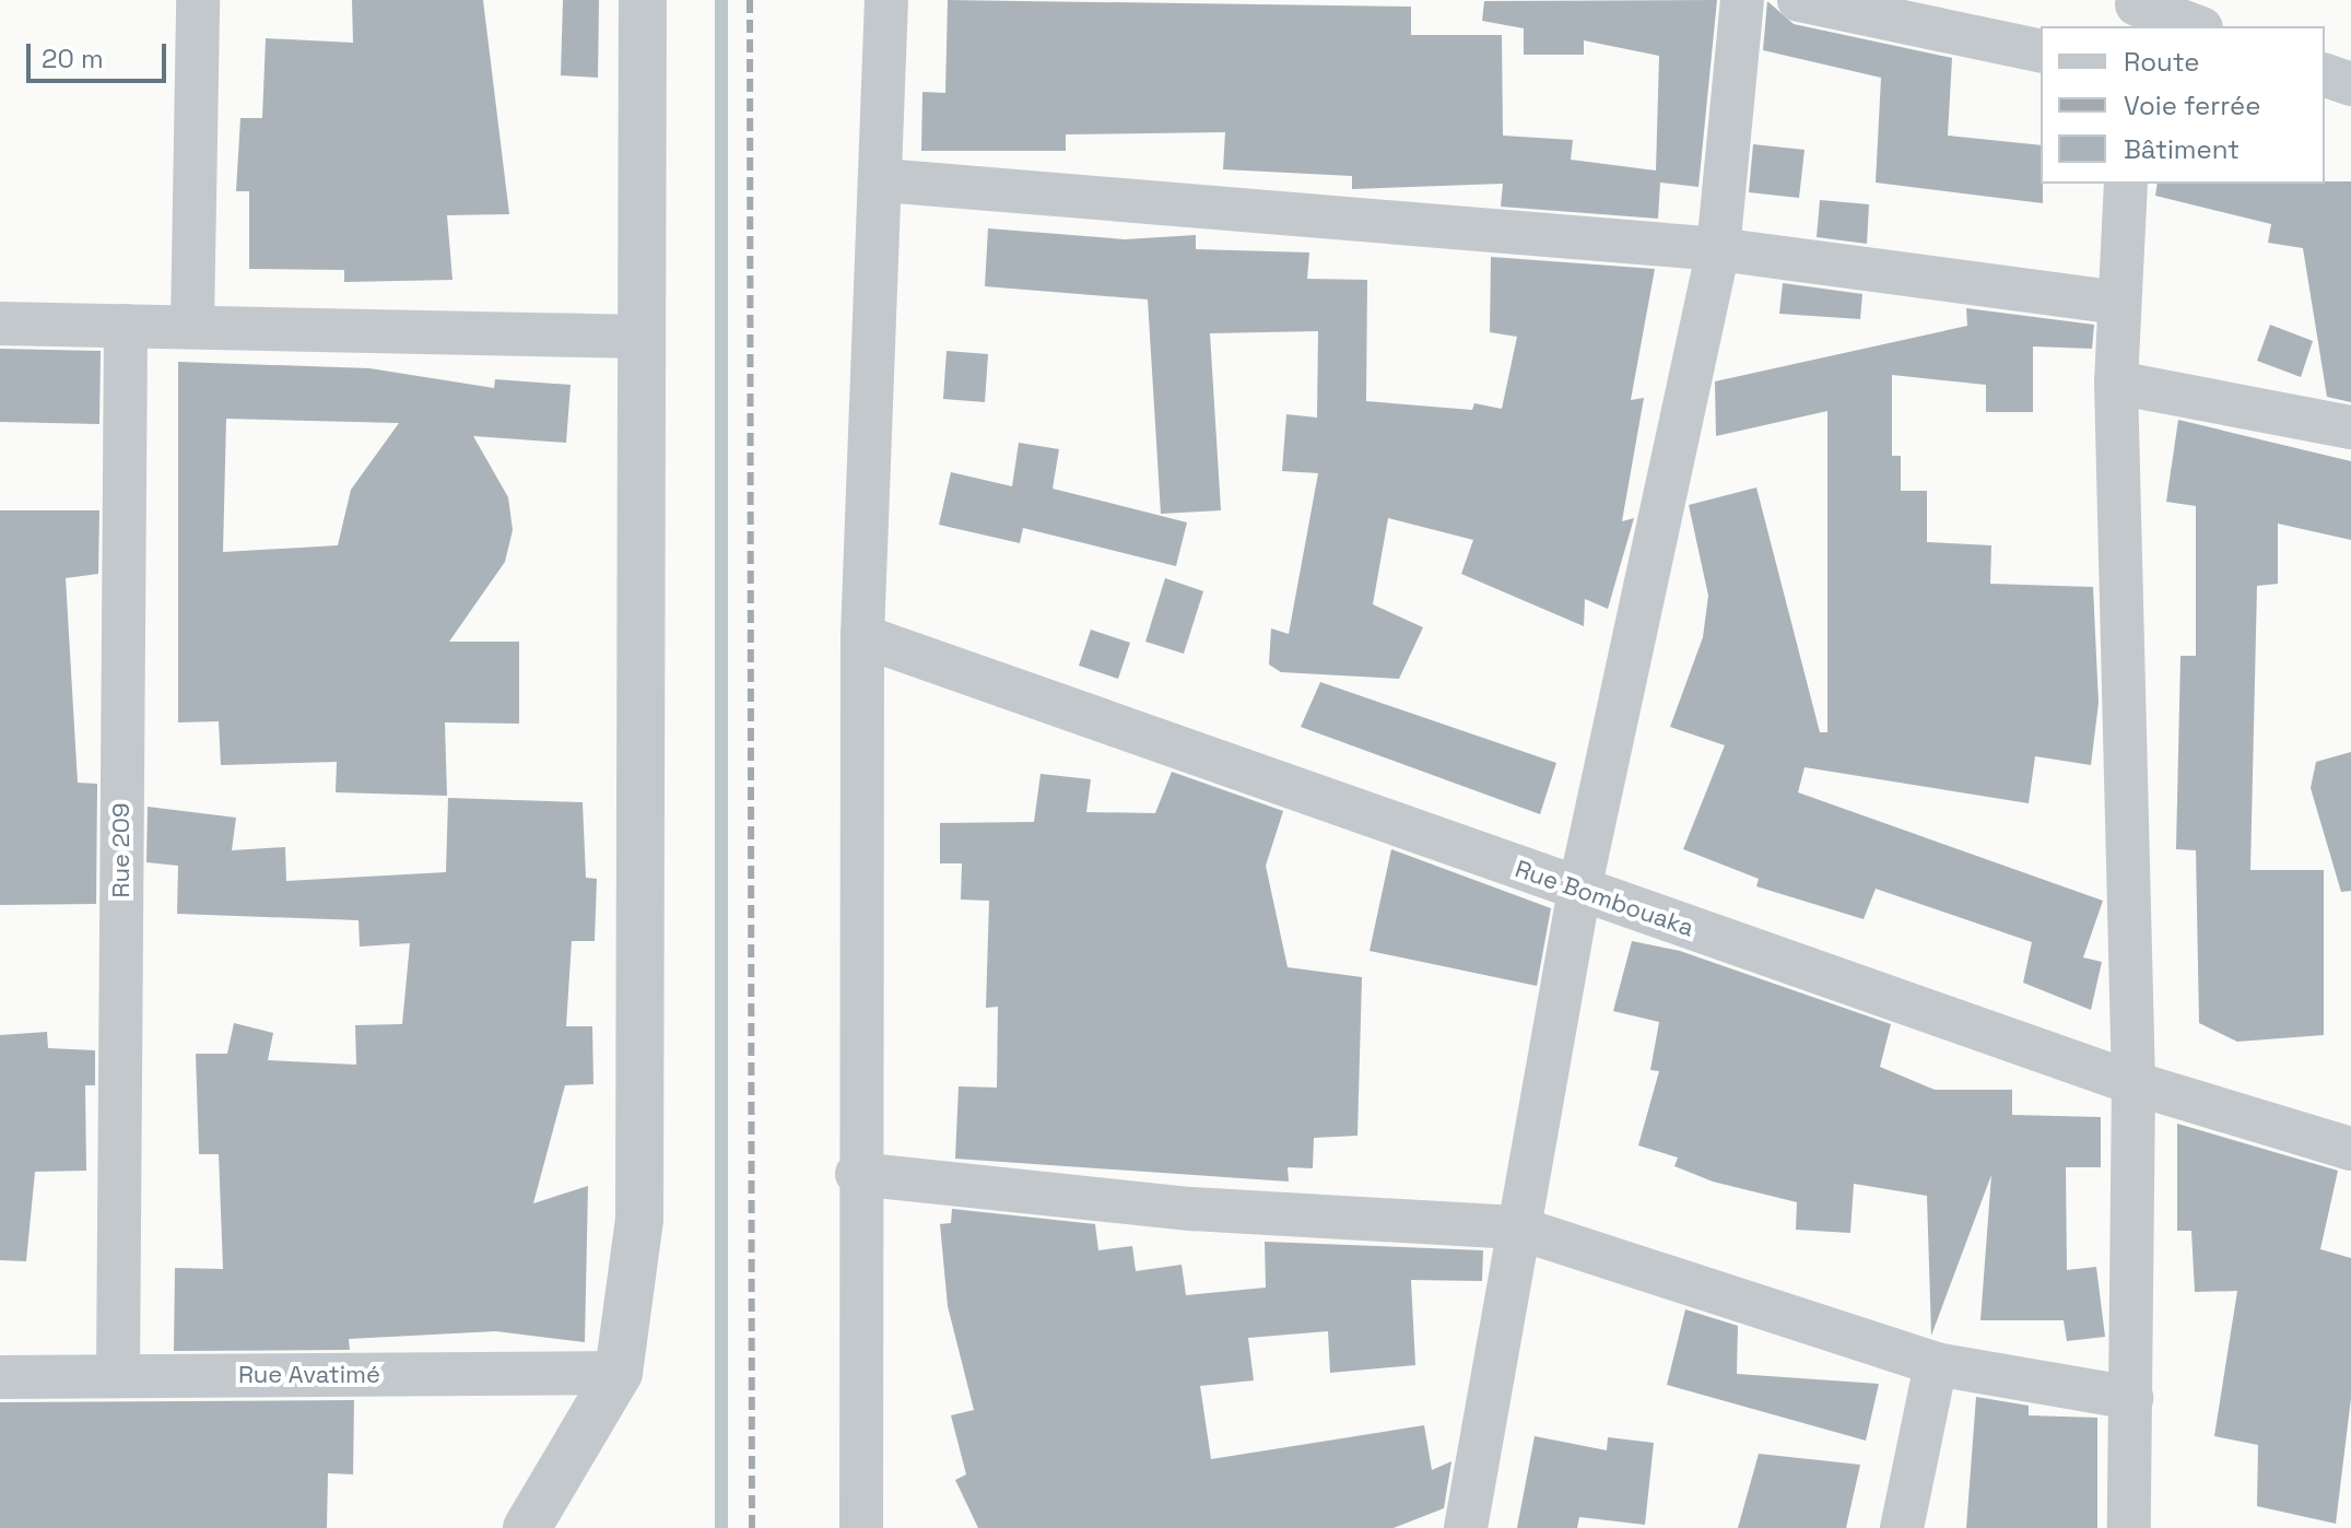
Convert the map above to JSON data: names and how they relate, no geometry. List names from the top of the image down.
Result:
{
  "streets": {
    "street": ["Rue 209", "Rue Bombouaka", "Rue Avatimé"]
  },
  "crossings": [
    ["Rue 209", "Rue Avatimé"]
  ],
  "legend": ["Route", "Voie ferrée", "Bâtiment"],
  "scale_bar": "20 m"
}
